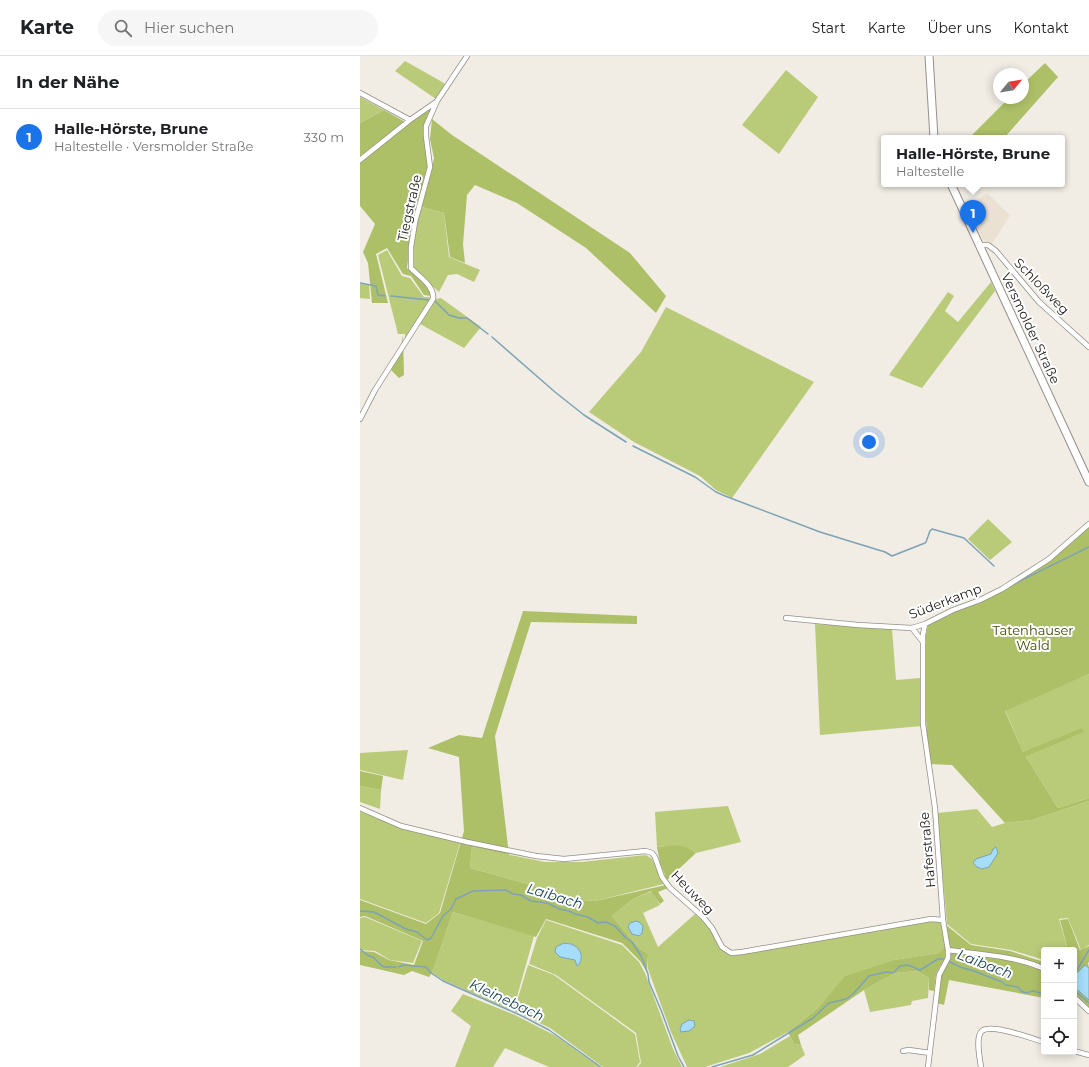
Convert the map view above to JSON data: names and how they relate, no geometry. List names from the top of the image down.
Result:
{
  "streets": {
    "main road": ["Versmolder Straße"],
    "street": [
      "Tiegstraße",
      "Schloßweg",
      "Süderkamp",
      "Haferstraße",
      "Heuweg"
    ]
  },
  "crossings": [
    ["Schloßweg", "Versmolder Straße"],
    ["Süderkamp", "Haferstraße"],
    ["Haferstraße", "Heuweg"]
  ],
  "water": ["Laibach", "Kleinebach"],
  "parks": ["Tatenhauser Wald"],
  "north": "top right",
  "page": {
    "header": "Karte",
    "search": "Hier suchen",
    "nav": [
      "Start",
      "Karte",
      "Über uns",
      "Kontakt"
    ],
    "heading": "In der Nähe",
    "list": [
      {
        "mark": "1",
        "name": "Halle-Hörste, Brune",
        "note": "Haltestelle · Versmolder Straße",
        "value": "330 m"
      }
    ],
    "popup": ["Halle-Hörste, Brune", "Haltestelle"],
    "pins": "1",
    "map_buttons": ["+", "−"]
  }
}
